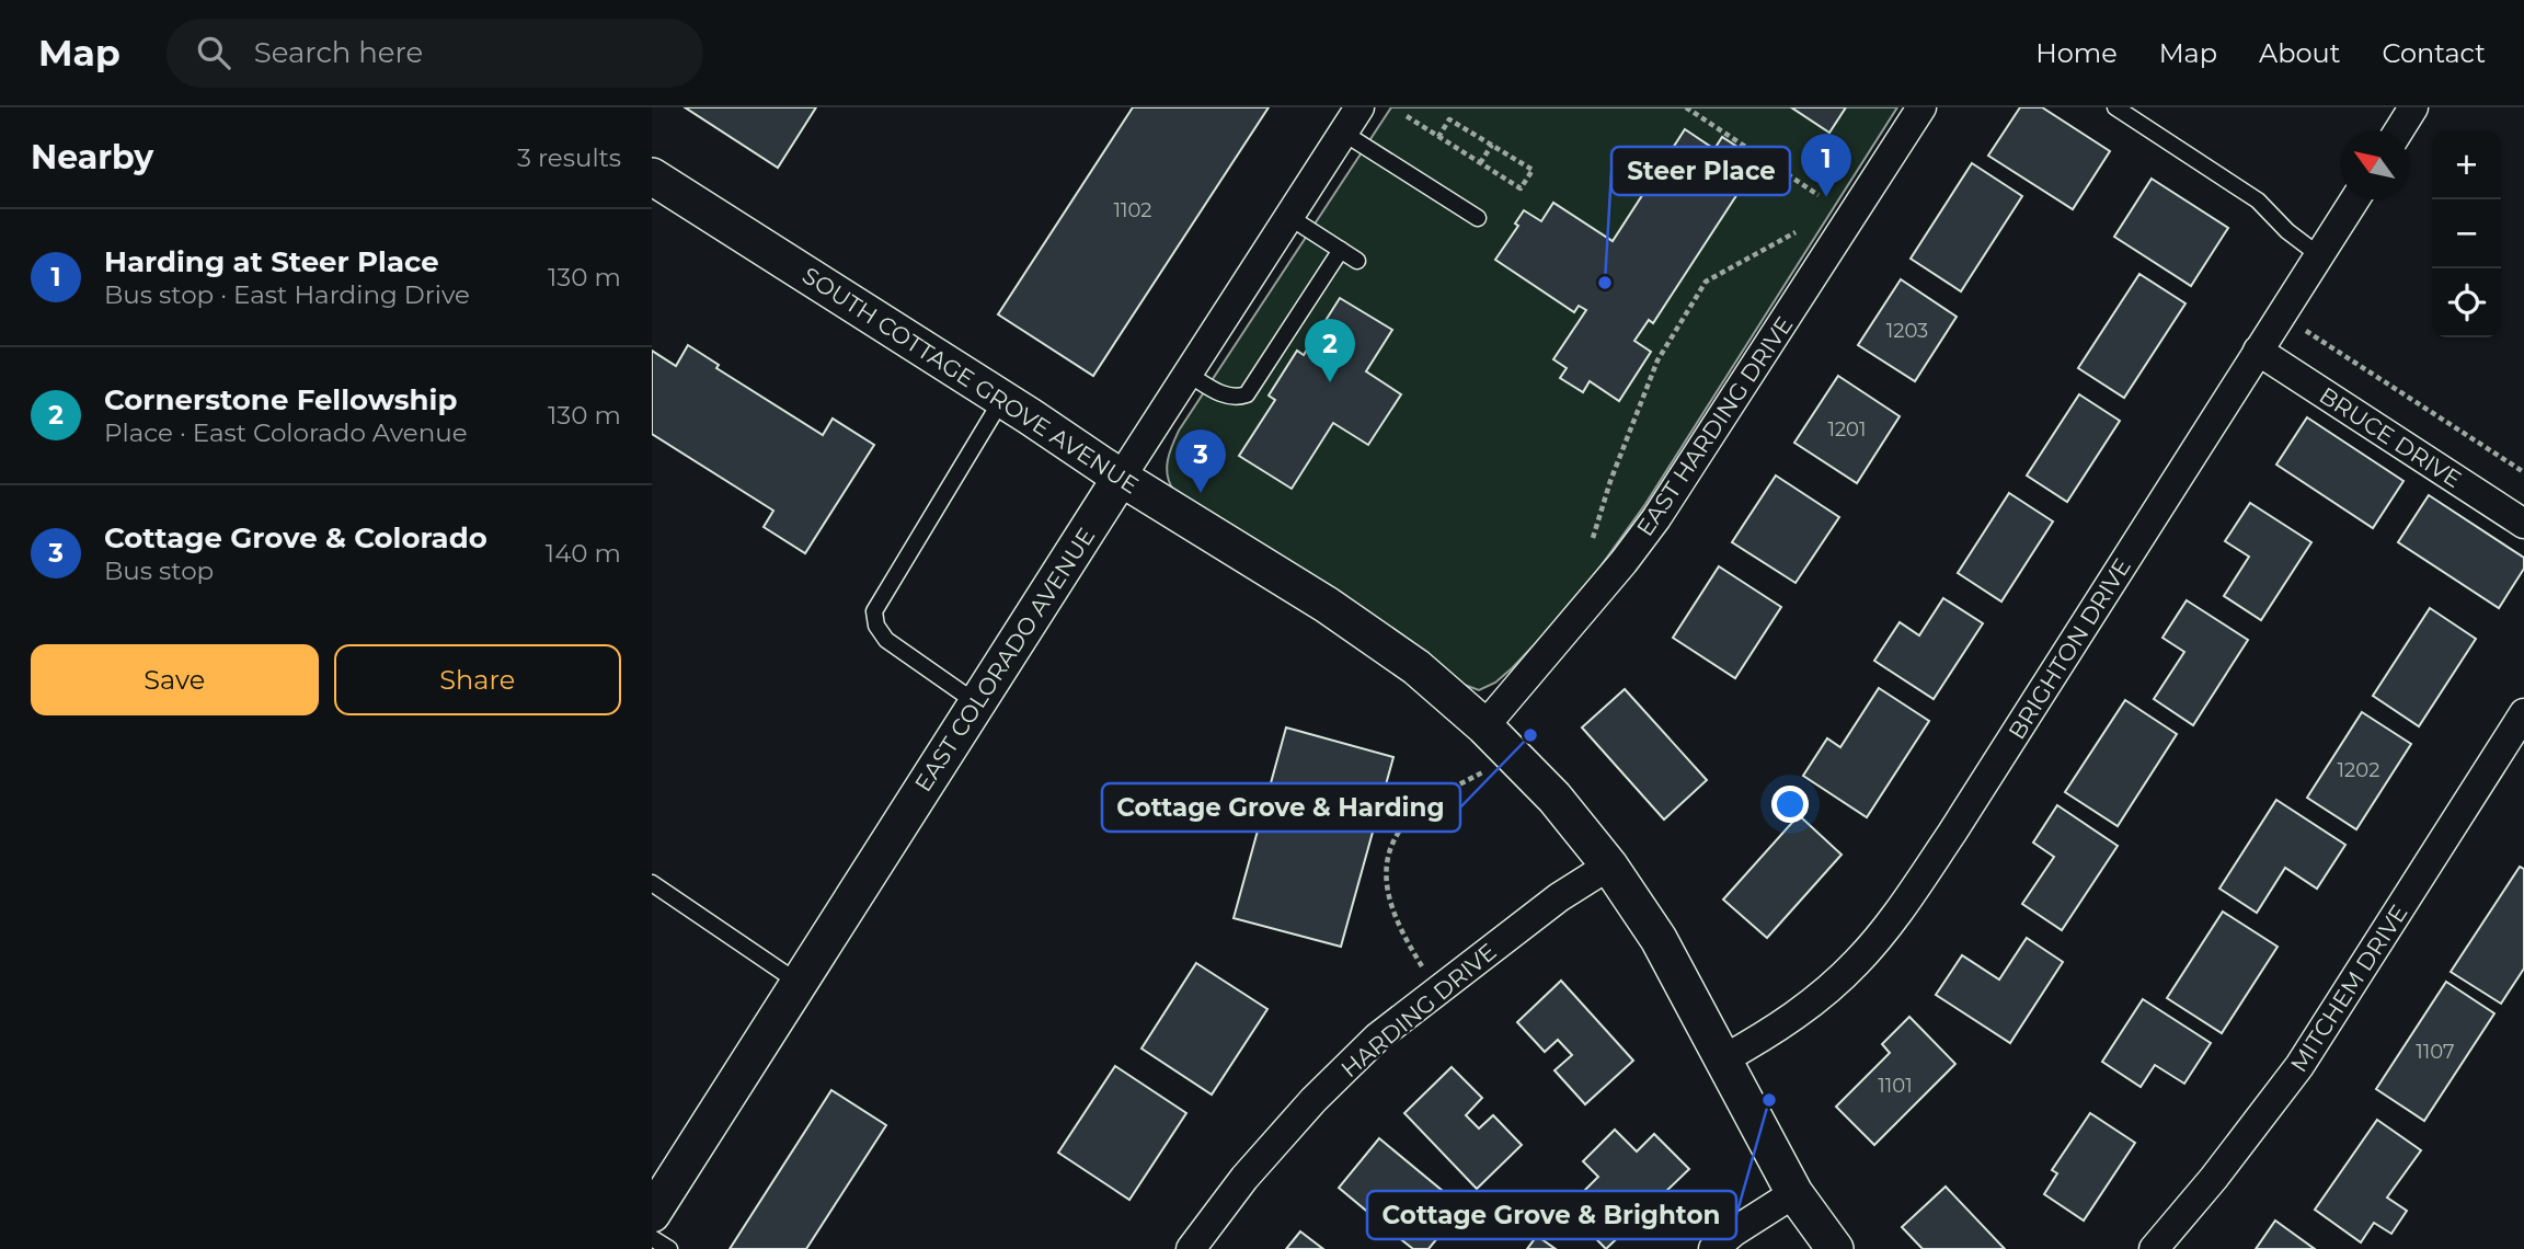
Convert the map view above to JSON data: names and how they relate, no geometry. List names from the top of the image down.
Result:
{
  "streets": {
    "street": [
      "SOUTH COTTAGE GROVE AVENUE",
      "EAST HARDING DRIVE",
      "BRUCE DRIVE",
      "BRIGHTON DRIVE",
      "EAST COLORADO AVENUE",
      "MITCHEM DRIVE",
      "HARDING DRIVE"
    ]
  },
  "crossings": [
    ["SOUTH COTTAGE GROVE AVENUE", "EAST HARDING DRIVE"],
    ["SOUTH COTTAGE GROVE AVENUE", "BRIGHTON DRIVE"],
    ["SOUTH COTTAGE GROVE AVENUE", "EAST COLORADO AVENUE"],
    ["SOUTH COTTAGE GROVE AVENUE", "HARDING DRIVE"],
    ["BRUCE DRIVE", "BRIGHTON DRIVE"]
  ],
  "places": ["Steer Place", "Cottage Grove & Harding", "Cottage Grove & Brighton"],
  "house_numbers": [
    "1102",
    "1203",
    "1201",
    "1202",
    "1107",
    "1101"
  ],
  "north": "top left",
  "page": {
    "header": "Map",
    "search": "Search here",
    "nav": [
      "Home",
      "Map",
      "About",
      "Contact"
    ],
    "heading": ["Nearby", "3 results"],
    "map_buttons": ["+", "−"],
    "pins": ["1", "2", "3"],
    "list": [
      {
        "mark": "1",
        "name": "Harding at Steer Place",
        "note": "Bus stop · East Harding Drive",
        "value": "130 m"
      },
      {
        "mark": "2",
        "name": "Cornerstone Fellowship",
        "note": "Place · East Colorado Avenue",
        "value": "130 m"
      },
      {
        "mark": "3",
        "name": "Cottage Grove & Colorado",
        "note": "Bus stop",
        "value": "140 m"
      }
    ],
    "buttons": ["Save", "Share"]
  }
}
